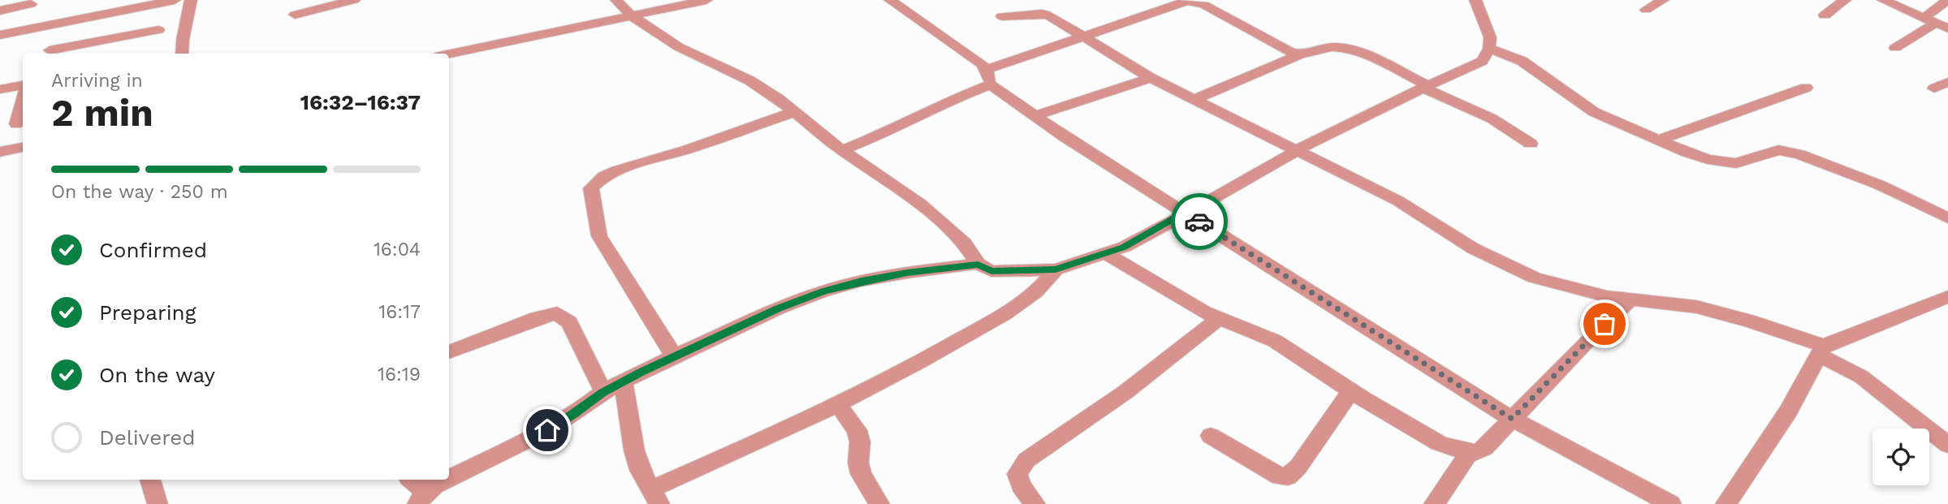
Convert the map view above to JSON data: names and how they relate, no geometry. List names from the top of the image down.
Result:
{
  "page": {
    "heading": ["2 min", "Arriving in", "16:32–16:37"],
    "bar": "On the way · 250 m",
    "list": [
      ["Confirmed", "16:04"],
      ["Preparing", "16:17"],
      ["On the way", "16:19"],
      "Delivered"
    ]
  }
}
